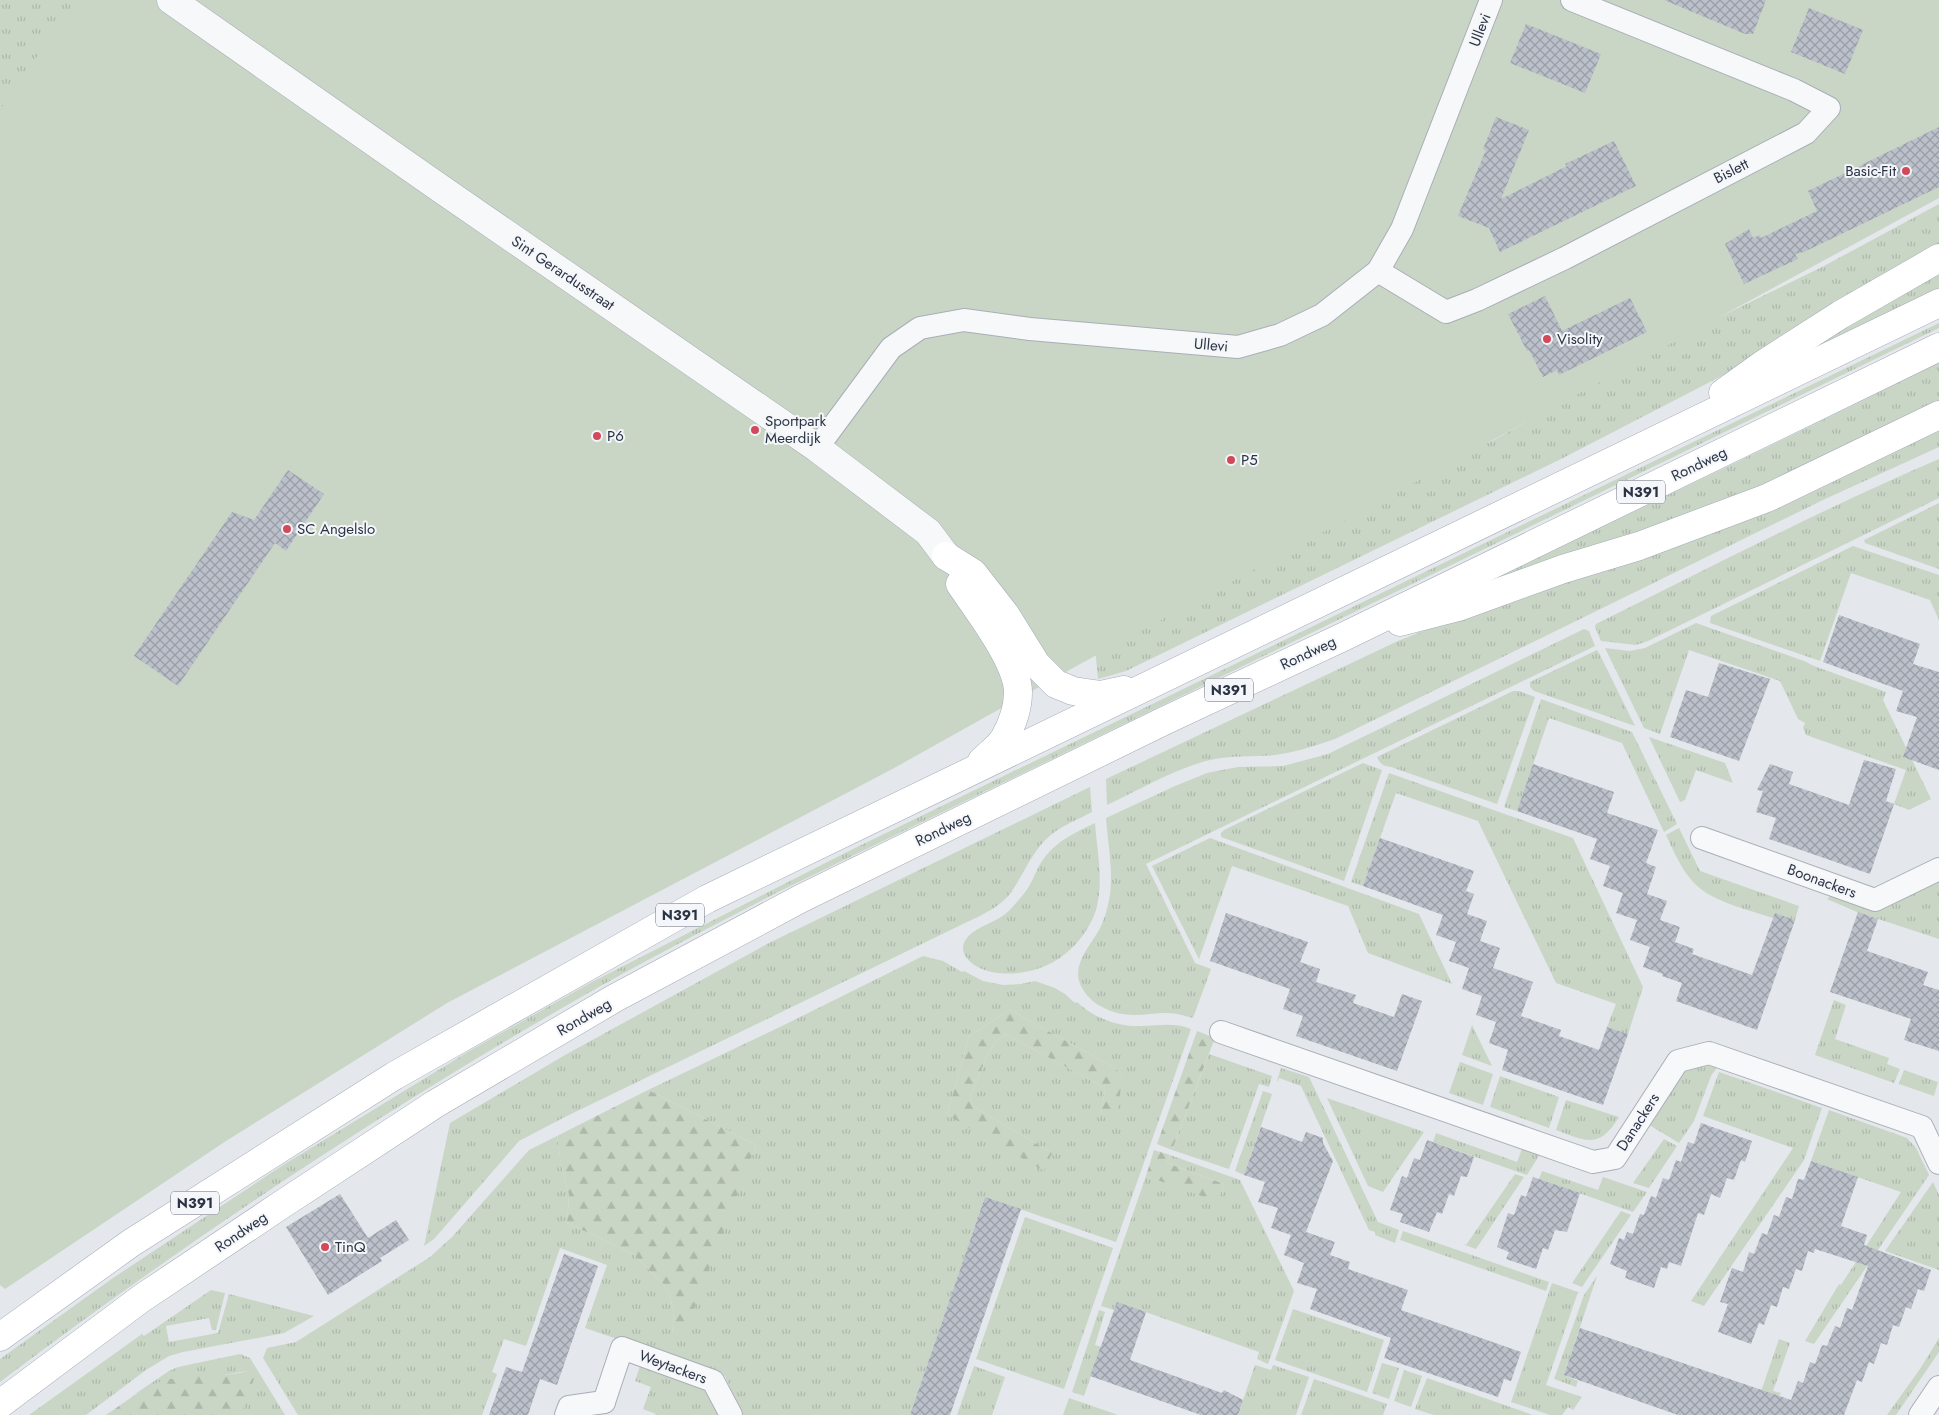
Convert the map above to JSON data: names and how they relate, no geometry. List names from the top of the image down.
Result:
{
  "streets": {
    "main road": ["Rondweg", "N391"],
    "street": [
      "Ullevi",
      "Bislett",
      "Sint Gerardusstraat",
      "Boonackers",
      "Danackers",
      "Weytackers"
    ]
  },
  "crossings": [
    ["Ullevi", "Bislett"],
    ["Ullevi", "Sint Gerardusstraat"],
    ["Rondweg", "N391"]
  ],
  "places": [
    "Basic-Fit",
    "Visolity",
    "Sportpark Meerdijk",
    "P6",
    "P5",
    "SC Angelslo",
    "TinQ"
  ]
}
